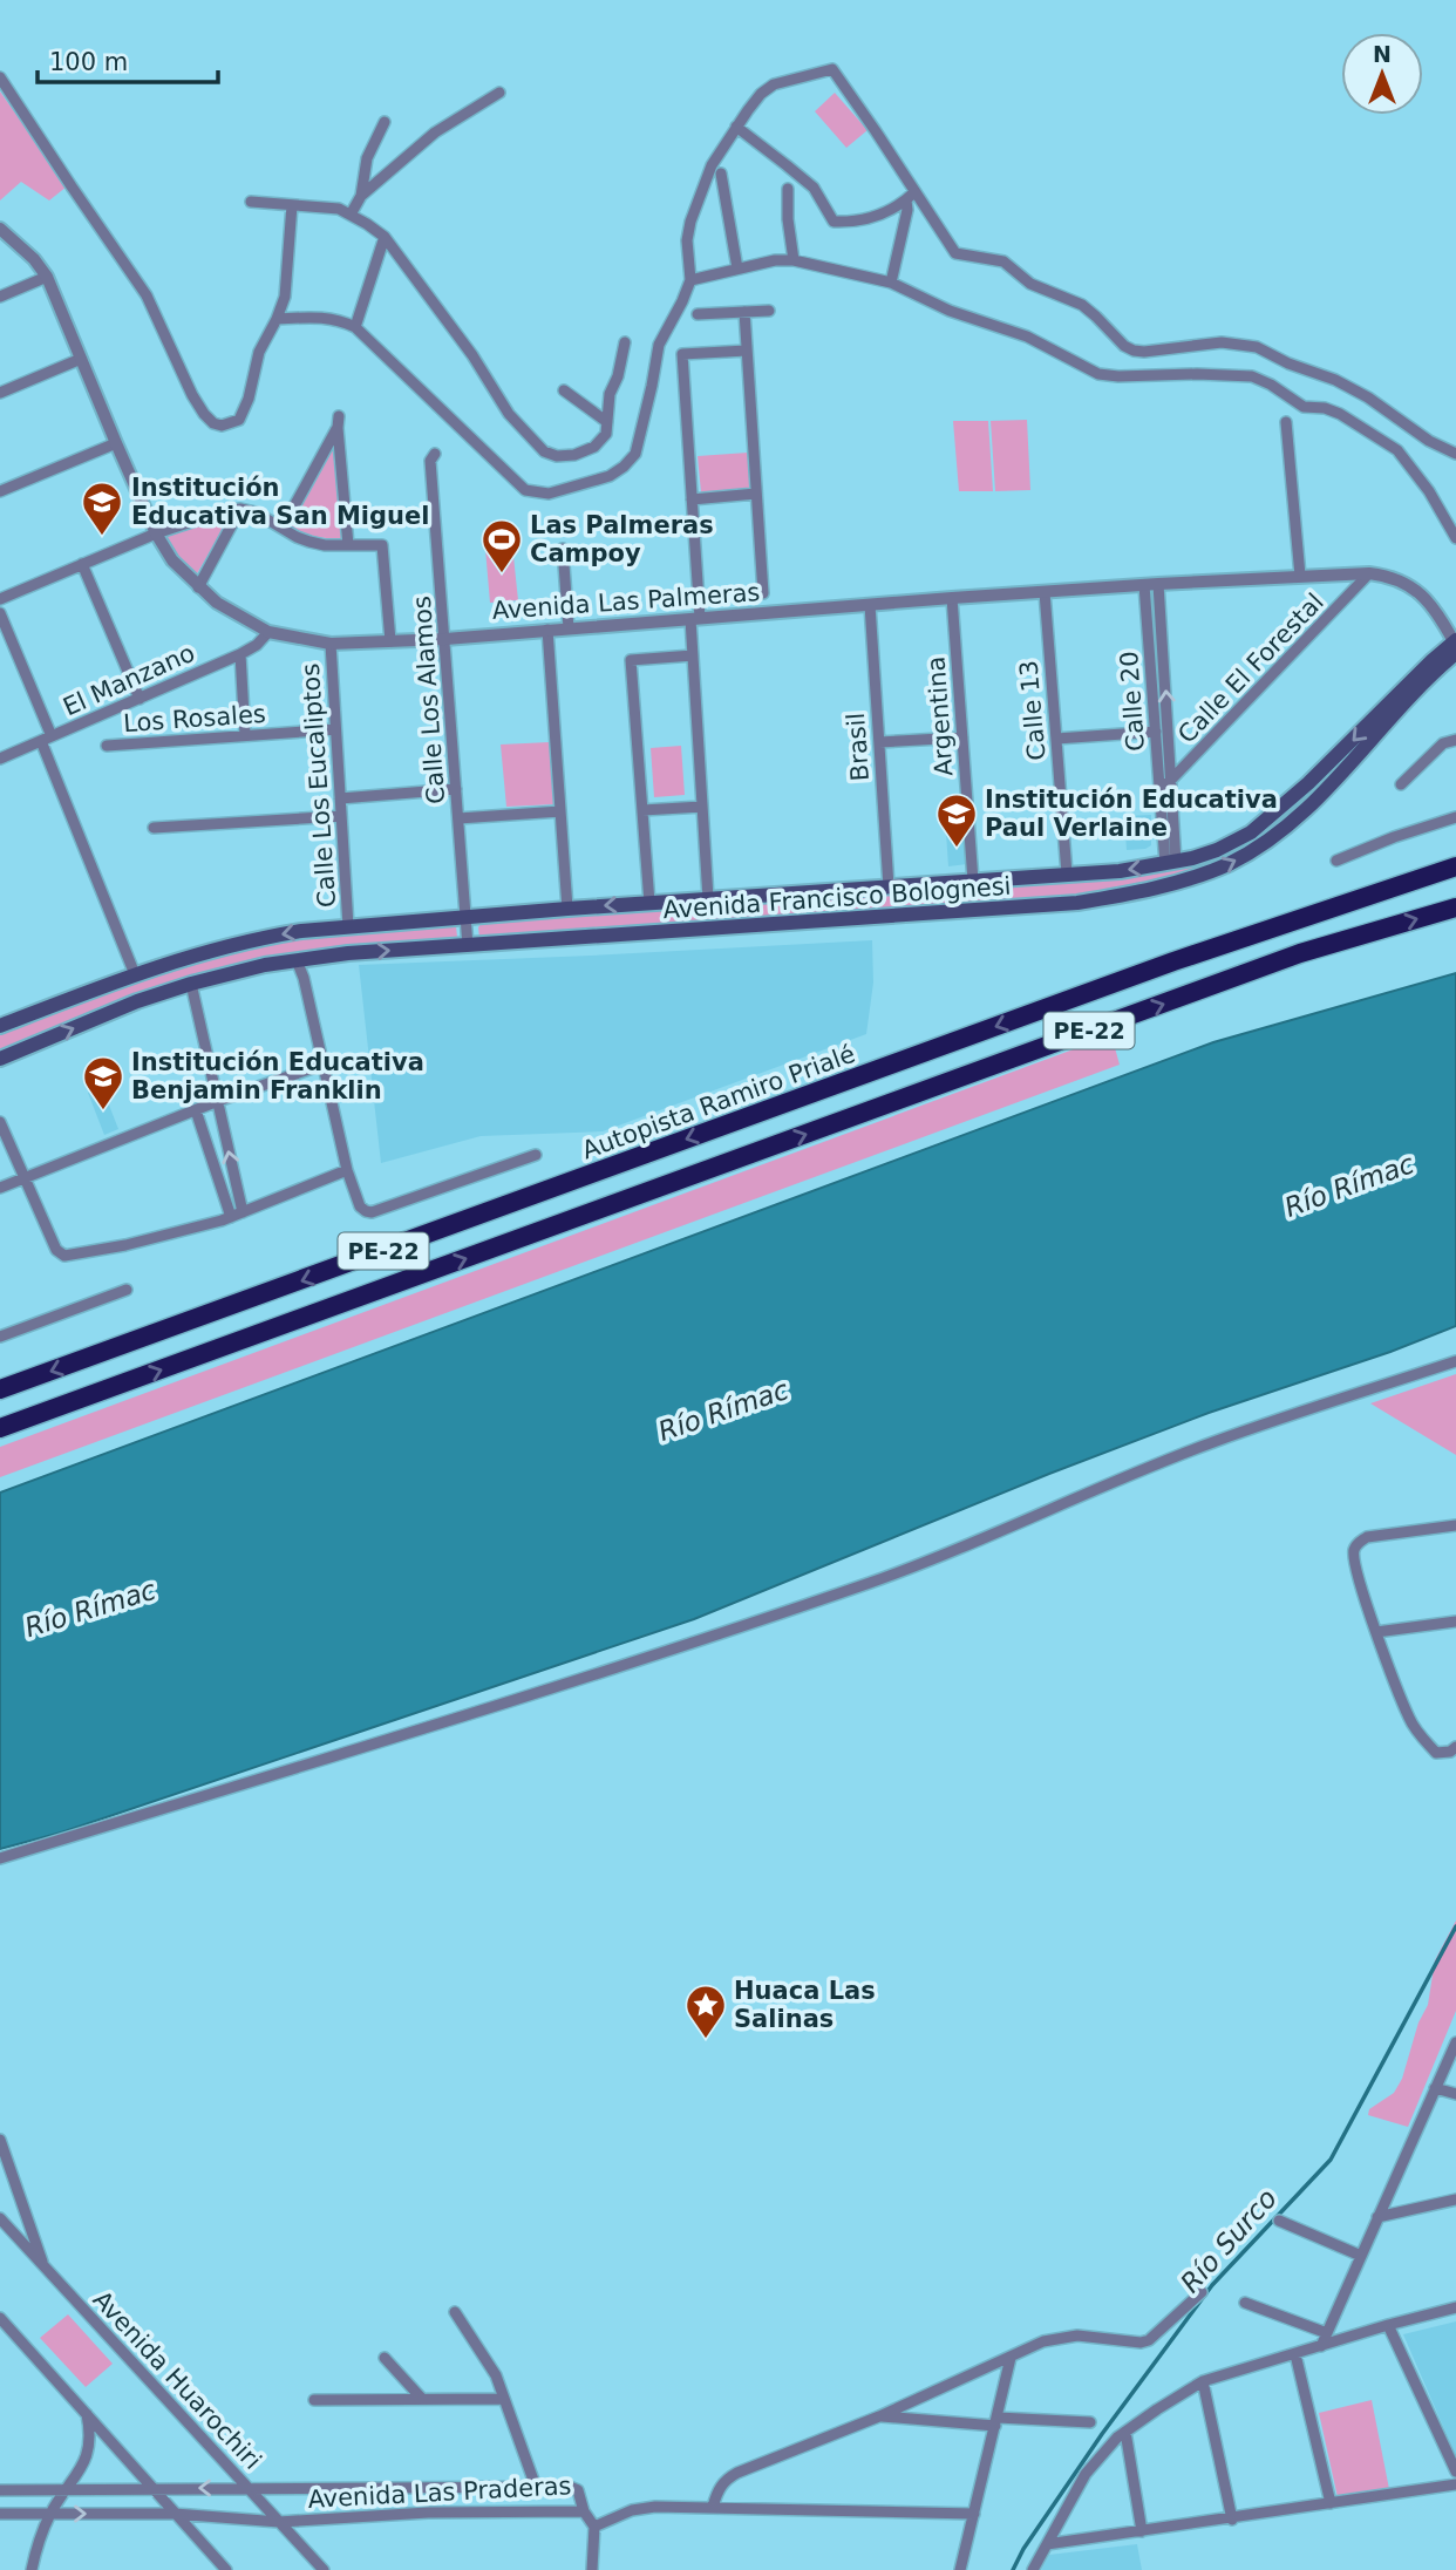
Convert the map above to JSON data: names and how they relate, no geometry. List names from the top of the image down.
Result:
{
  "streets": {
    "highway": ["PE-22", "Autopista Ramiro Prialé"],
    "main road": ["Avenida Francisco Bolognesi"],
    "street": [
      "Avenida Las Palmeras",
      "Calle El Forestal",
      "El Manzano",
      "Calle Los Alamos",
      "Calle 20",
      "Calle 13",
      "Argentina",
      "Los Rosales",
      "Brasil",
      "Calle Los Eucaliptos",
      "Avenida Huarochiri",
      "Avenida Las Praderas"
    ]
  },
  "crossings": [
    ["Avenida Las Palmeras", "Calle El Forestal"],
    ["Avenida Las Palmeras", "El Manzano"],
    ["Avenida Las Palmeras", "Calle Los Alamos"],
    ["Avenida Las Palmeras", "Calle 20"],
    ["Avenida Las Palmeras", "Calle 13"],
    ["Avenida Las Palmeras", "Argentina"],
    ["Avenida Las Palmeras", "Brasil"],
    ["Avenida Las Palmeras", "Calle Los Eucaliptos"],
    ["Avenida Las Palmeras", "Avenida Francisco Bolognesi"],
    ["Calle El Forestal", "Calle 20"],
    ["Calle Los Alamos", "Avenida Francisco Bolognesi"],
    ["Calle 20", "Avenida Francisco Bolognesi"],
    ["Calle 13", "Avenida Francisco Bolognesi"],
    ["Argentina", "Avenida Francisco Bolognesi"],
    ["Los Rosales", "Calle Los Eucaliptos"],
    ["Brasil", "Avenida Francisco Bolognesi"],
    ["Calle Los Eucaliptos", "Avenida Francisco Bolognesi"],
    ["Avenida Huarochiri", "Avenida Las Praderas"]
  ],
  "water": ["Río Rímac", "Río Surco"],
  "places": {
    "school or university": ["Institución Educativa San Miguel", "Institución Educativa Paul Verlaine", "Institución Educativa Benjamin Franklin"],
    "sports": ["Las Palmeras Campoy"],
    "place": ["Huaca Las Salinas"]
  },
  "scale_bar": "100 m",
  "north": "top"
}
